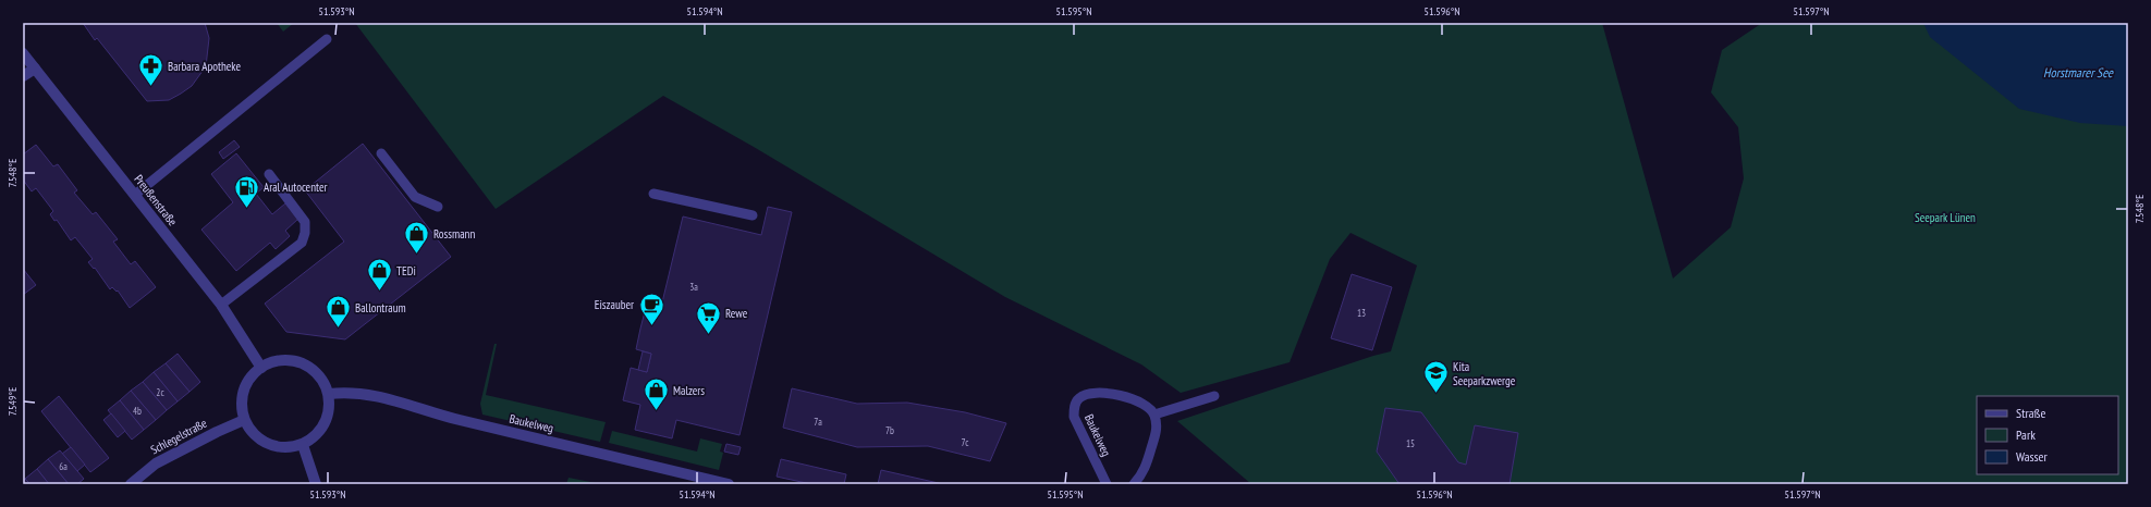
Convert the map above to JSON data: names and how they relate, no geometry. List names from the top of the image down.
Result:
{
  "streets": {
    "street": ["Preußenstraße", "Baukelweg", "Schlegelstraße"]
  },
  "crossings": [
    ["Preußenstraße", "Baukelweg"],
    ["Preußenstraße", "Schlegelstraße"],
    ["Baukelweg", "Schlegelstraße"]
  ],
  "water": ["Horstmarer See"],
  "parks": ["Seepark Lünen"],
  "places": {
    "pharmacy": ["Barbara Apotheke"],
    "fuel station": ["Aral Autocenter"],
    "shop": [
      "Rossmann",
      "TEDi",
      "Ballontraum",
      "Malzers"
    ],
    "cafe": ["Eiszauber"],
    "supermarket": ["Rewe"],
    "school or university": ["Kita Seeparkzwerge"]
  },
  "house_numbers": [
    "3a",
    "13",
    "2c",
    "4b",
    "7a",
    "7b",
    "7c",
    "15",
    "6a"
  ],
  "legend": ["Straße", "Park", "Wasser"],
  "coordinates": [
    "51.593°N",
    "51.594°N",
    "51.595°N",
    "51.596°N",
    "51.597°N",
    "7.548°E",
    "7.549°E"
  ]
}
